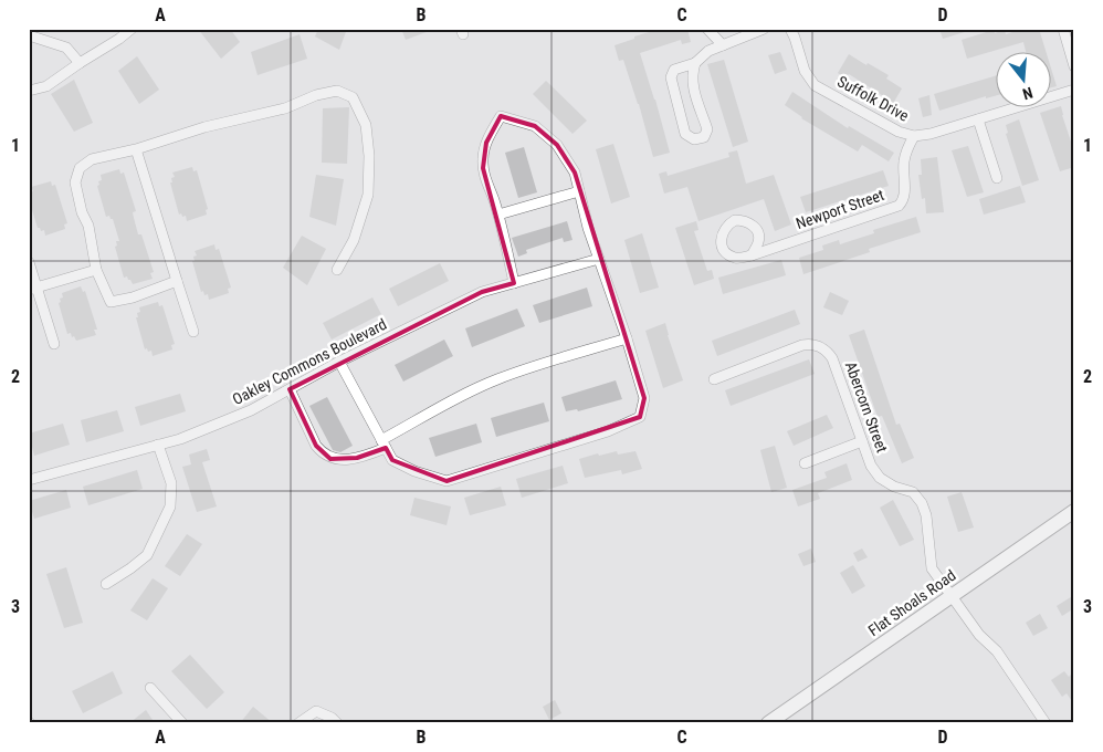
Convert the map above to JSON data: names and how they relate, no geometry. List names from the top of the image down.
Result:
{
  "streets": {
    "street": [
      "Suffolk Drive",
      "Newport Street",
      "Oakley Commons Boulevard",
      "Abercorn Street",
      "Flat Shoals Road"
    ]
  },
  "crossings": [
    ["Suffolk Drive", "Newport Street"],
    ["Abercorn Street", "Flat Shoals Road"]
  ],
  "north": "bottom",
  "grid": {
    "columns": [
      "A",
      "B",
      "C",
      "D"
    ],
    "rows": ["1", "2", "3"]
  }
}
